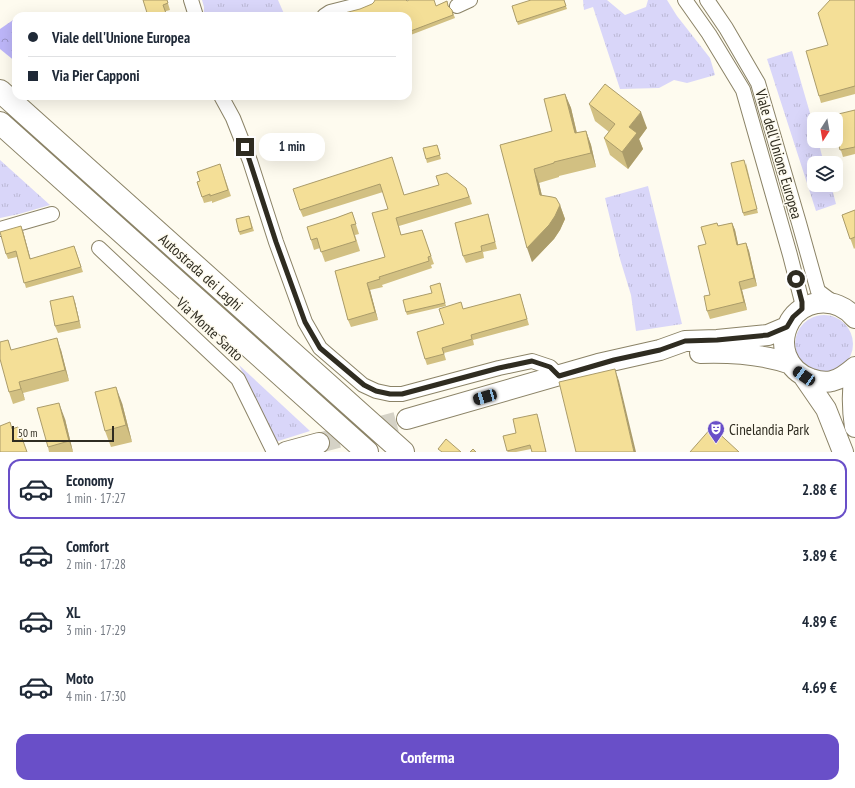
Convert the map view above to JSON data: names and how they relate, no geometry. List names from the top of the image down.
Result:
{
  "streets": {
    "highway": ["Autostrada dei Laghi"],
    "street": ["Viale dell'Unione Europea", "Via Monte Santo"]
  },
  "places": {
    "theatre": ["Cinelandia Park"]
  },
  "scale_bar": "50 m",
  "north": "bottom",
  "page": {
    "banner": ["Viale dell'Unione Europea", "Via Pier Capponi"],
    "bubble": "1 min",
    "scale": "50 m",
    "list": [
      {
        "name": "Economy",
        "note": "1 min · 17:27",
        "value": "2.88 €"
      },
      {
        "name": "Comfort",
        "note": "2 min · 17:28",
        "value": "3.89 €"
      },
      {
        "name": "XL",
        "note": "3 min · 17:29",
        "value": "4.89 €"
      },
      {
        "name": "Moto",
        "note": "4 min · 17:30",
        "value": "4.69 €"
      }
    ],
    "buttons": "Conferma"
  }
}
